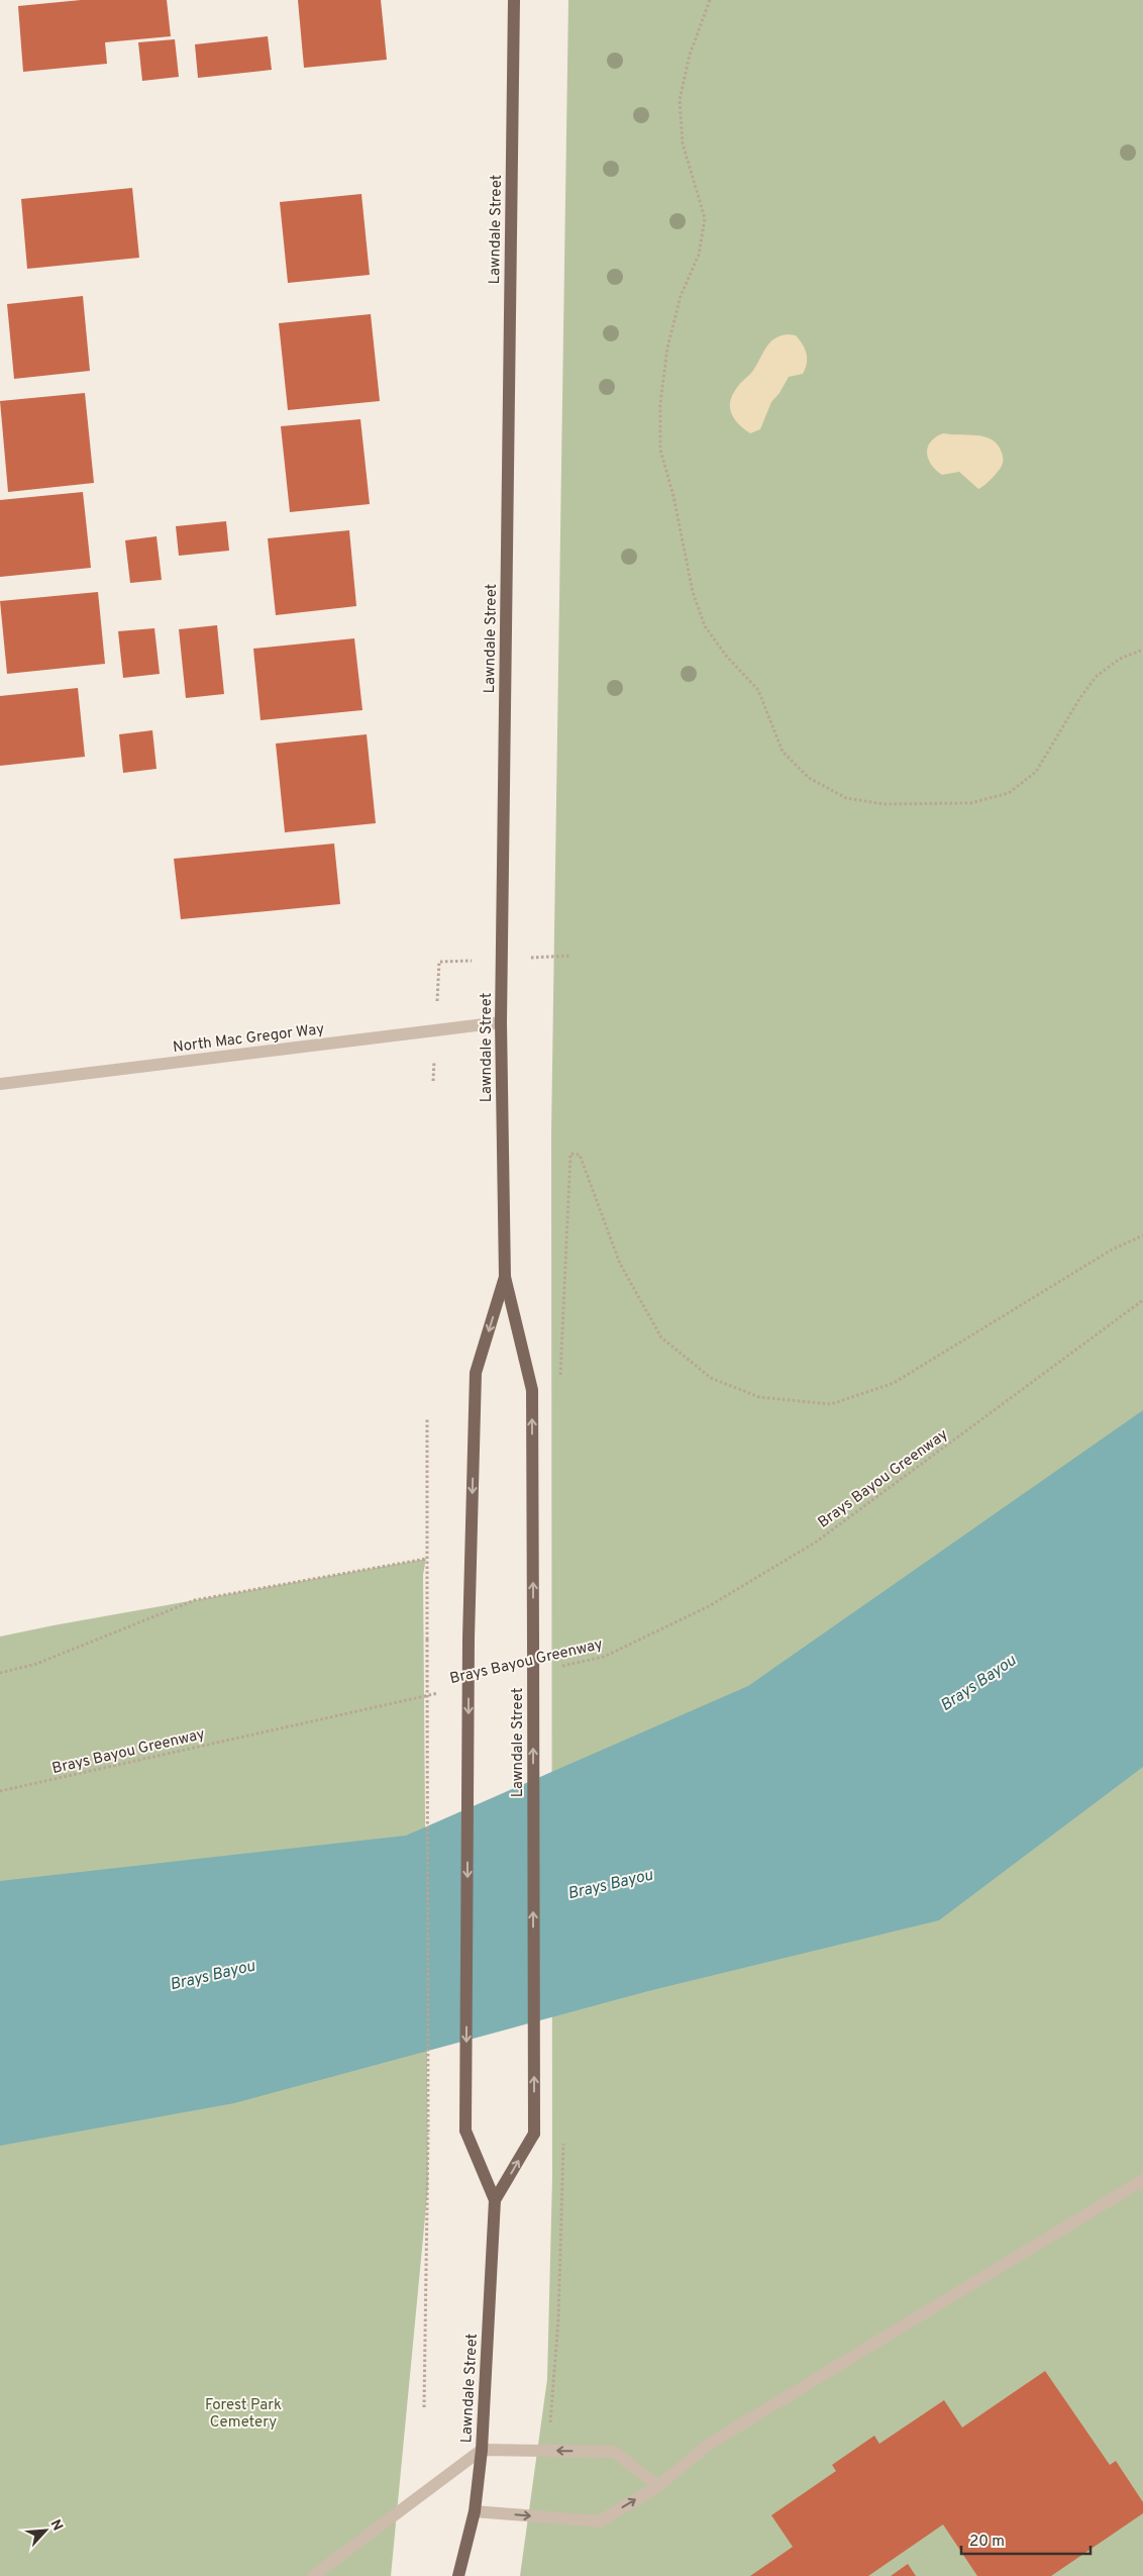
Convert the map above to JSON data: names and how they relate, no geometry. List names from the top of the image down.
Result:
{
  "streets": {
    "main road": ["Lawndale Street"],
    "street": ["North Mac Gregor Way"],
    "path": ["Brays Bayou Greenway"]
  },
  "crossings": [
    ["Lawndale Street", "North Mac Gregor Way"]
  ],
  "water": ["Brays Bayou"],
  "parks": ["Forest Park Cemetery"],
  "scale_bar": "20 m",
  "north": "top right"
}
